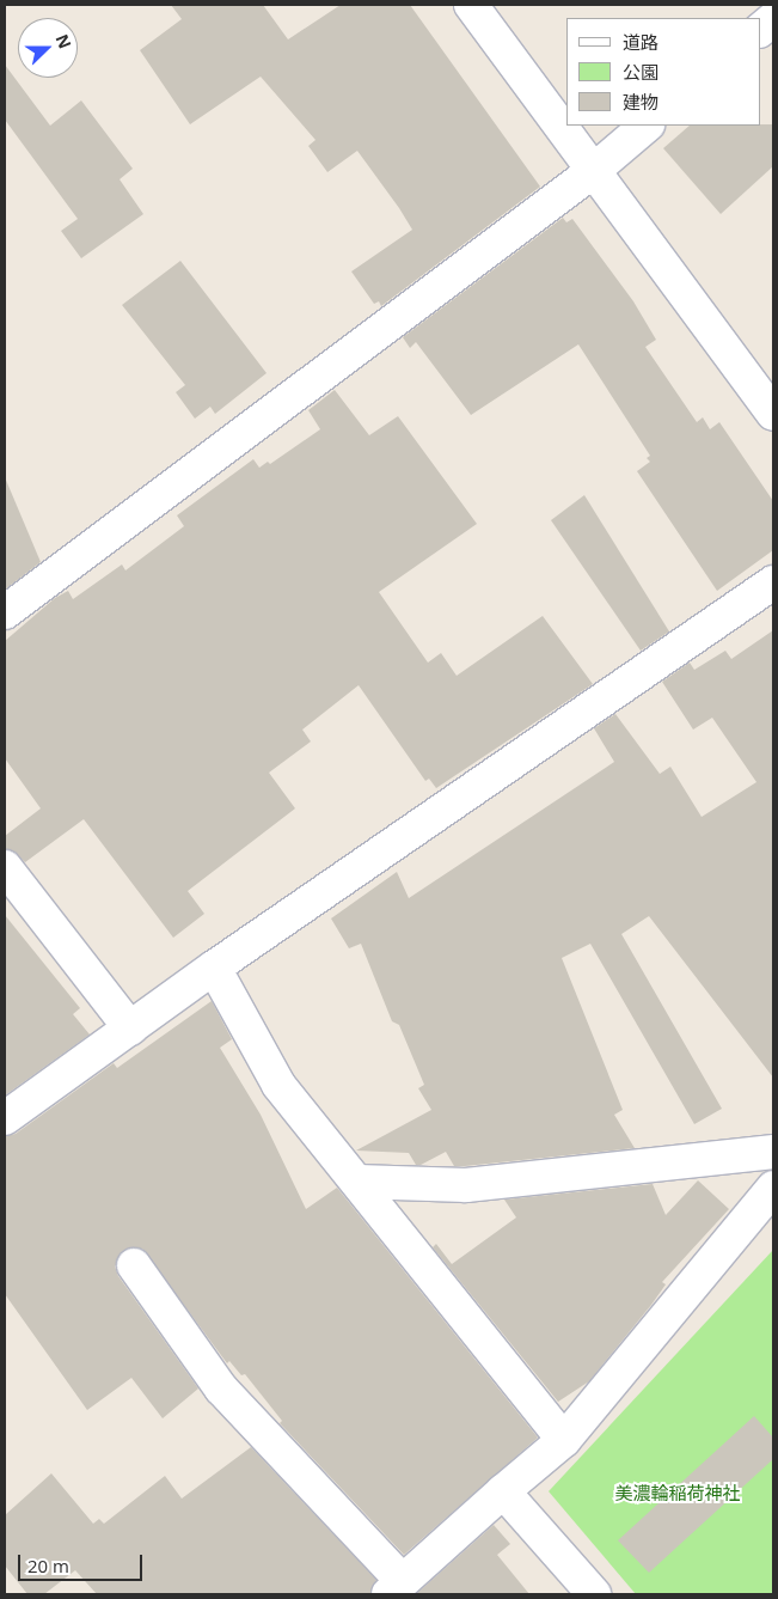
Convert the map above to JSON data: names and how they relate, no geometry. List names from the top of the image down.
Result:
{
  "parks": ["美濃輪稲荷神社"],
  "legend": ["道路", "公園", "建物"],
  "scale_bar": "20 m",
  "north": "right"
}
